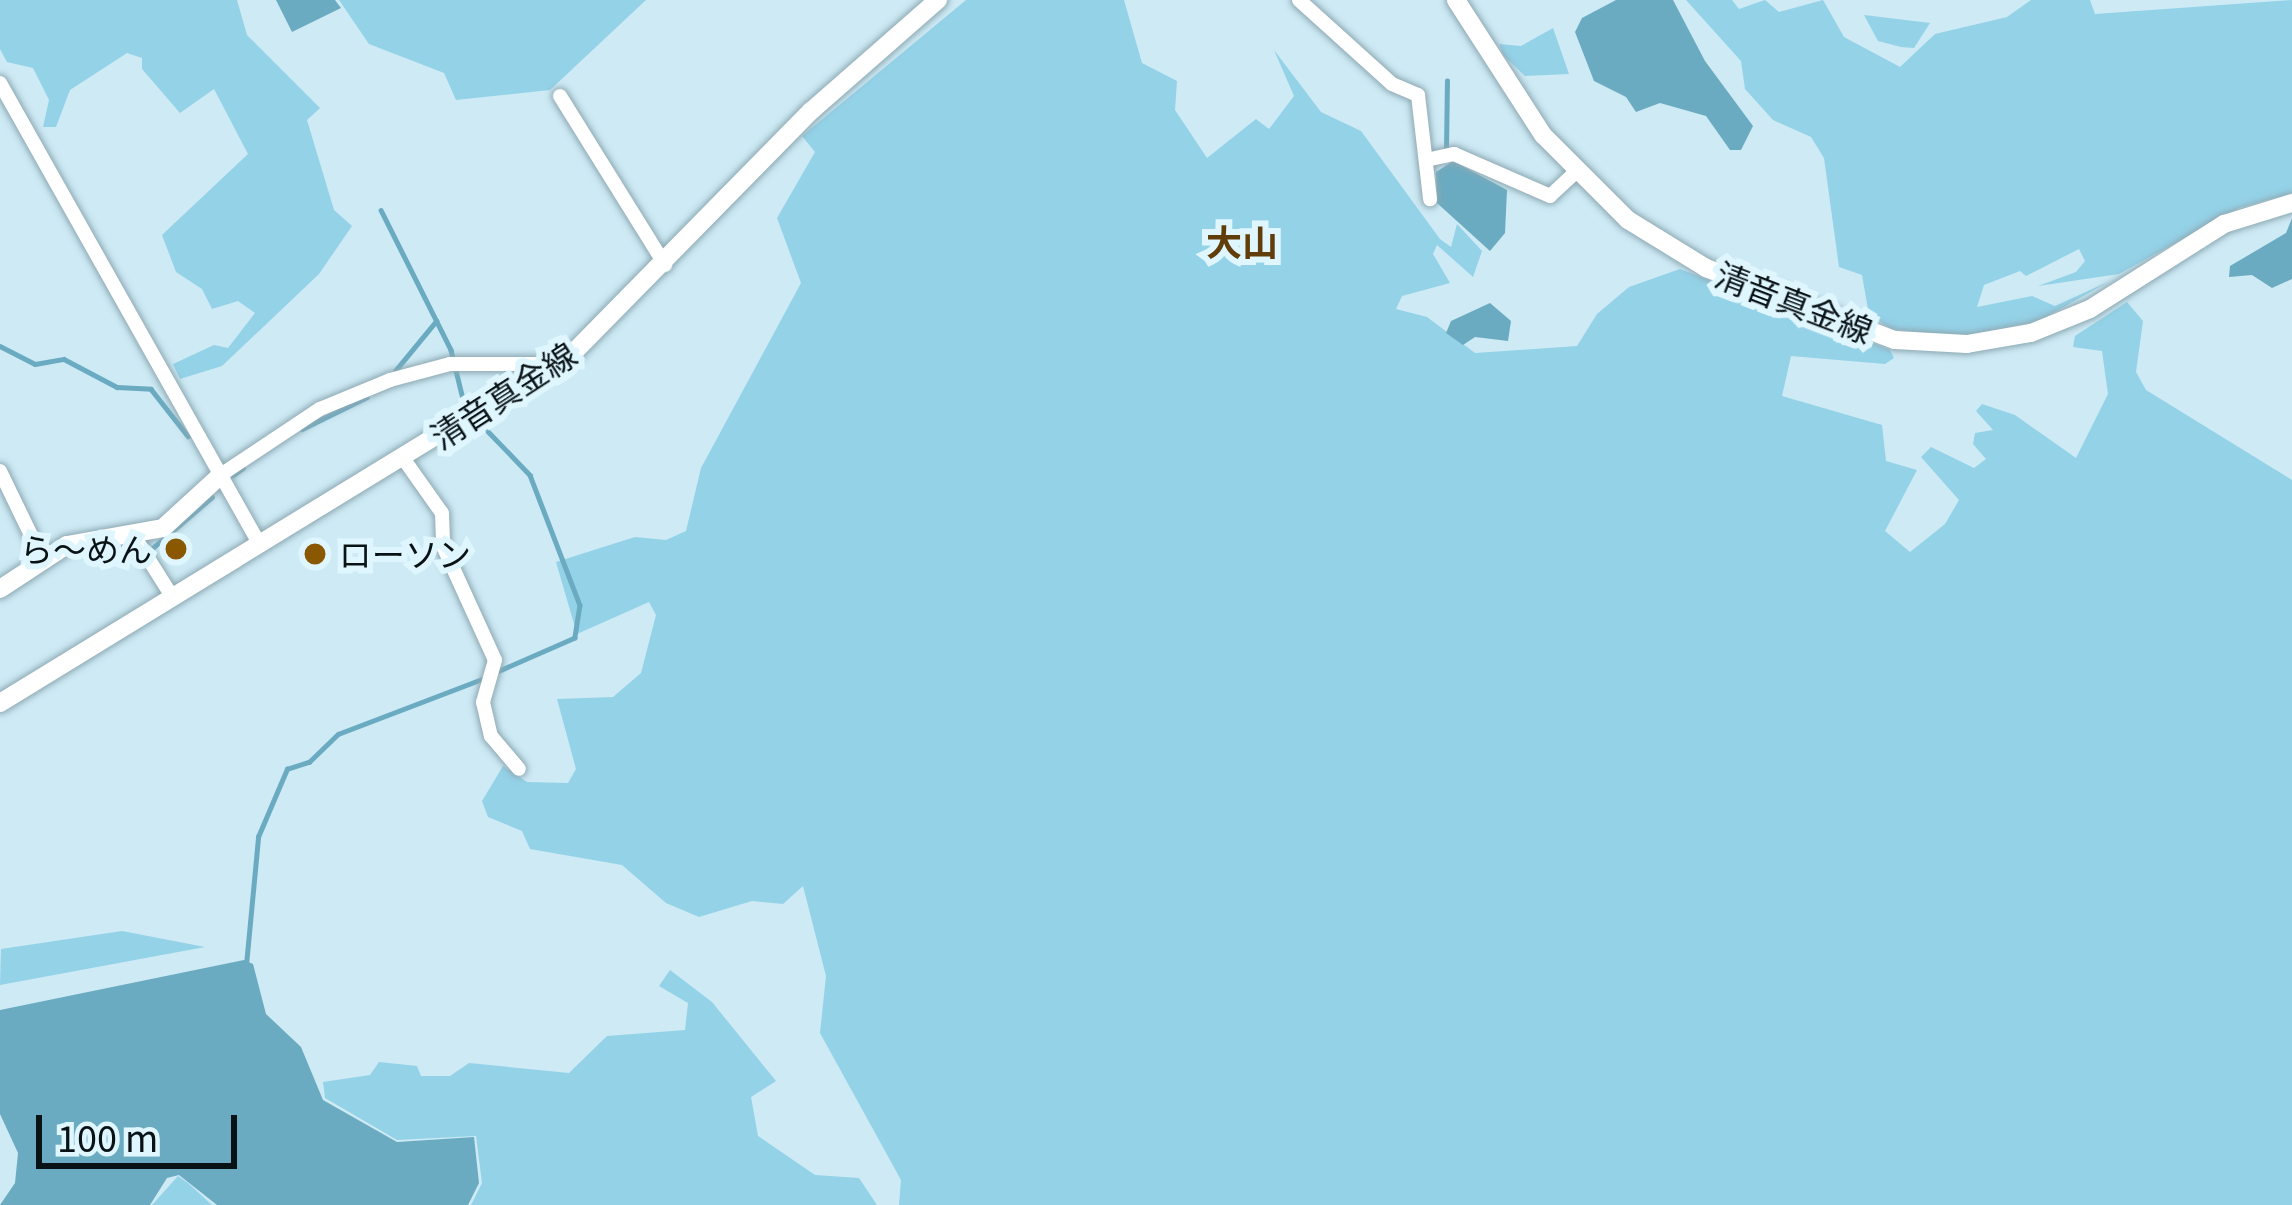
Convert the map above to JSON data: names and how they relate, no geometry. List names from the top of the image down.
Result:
{
  "streets": {
    "main road": ["清音真金線"]
  },
  "districts": ["大山"],
  "places": ["ら～めん", "ローソン"],
  "scale_bar": "100 m"
}
